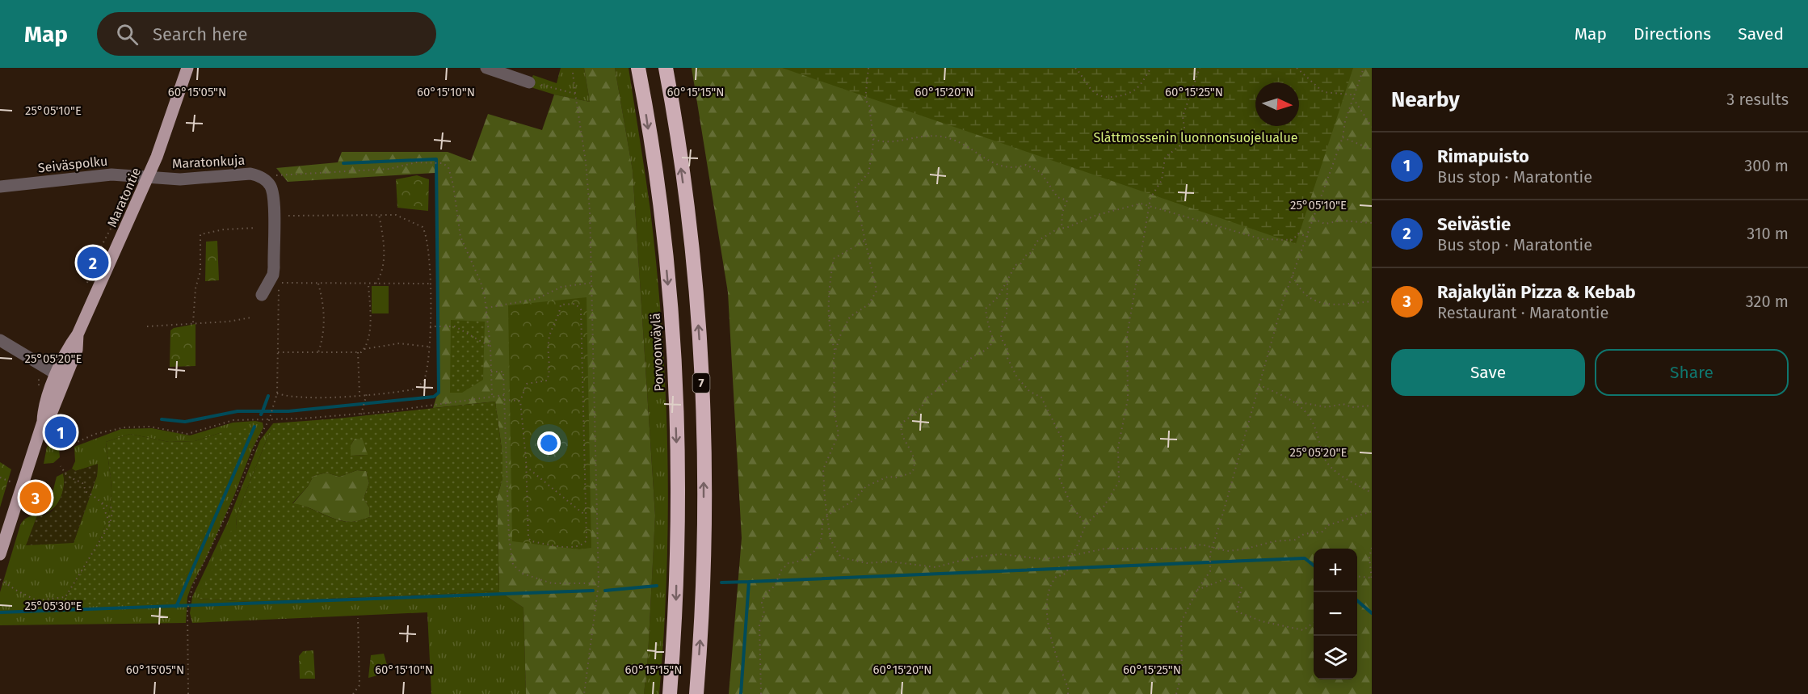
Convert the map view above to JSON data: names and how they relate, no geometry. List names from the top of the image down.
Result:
{
  "streets": {
    "highway": ["Porvoonväylä", "7"],
    "main road": ["Maratontie"],
    "street": ["Maratonkuja", "Seiväspolku"]
  },
  "crossings": [
    ["Maratonkuja", "Seiväspolku"],
    ["Maratonkuja", "Maratontie"],
    ["Seiväspolku", "Maratontie"]
  ],
  "parks": ["Slåttmossenin luonnonsuojelualue"],
  "north": "right",
  "page": {
    "header": "Map",
    "search": "Search here",
    "nav": ["Map", "Directions", "Saved"],
    "heading": ["Nearby", "3 results"],
    "list": [
      {
        "mark": "1",
        "name": "Rimapuisto",
        "note": "Bus stop · Maratontie",
        "value": "300 m"
      },
      {
        "mark": "2",
        "name": "Seivästie",
        "note": "Bus stop · Maratontie",
        "value": "310 m"
      },
      {
        "mark": "3",
        "name": "Rajakylän Pizza & Kebab",
        "note": "Restaurant · Maratontie",
        "value": "320 m"
      }
    ],
    "pins": ["2", "1", "3"],
    "buttons": ["Save", "Share"],
    "map_buttons": ["+", "−"]
  },
  "coordinates": [
    "60°15'05\"N",
    "60°15'10\"N",
    "60°15'15\"N",
    "60°15'20\"N",
    "60°15'25\"N",
    "25°05'10\"E",
    "25°05'20\"E",
    "25°05'30\"E"
  ]
}
